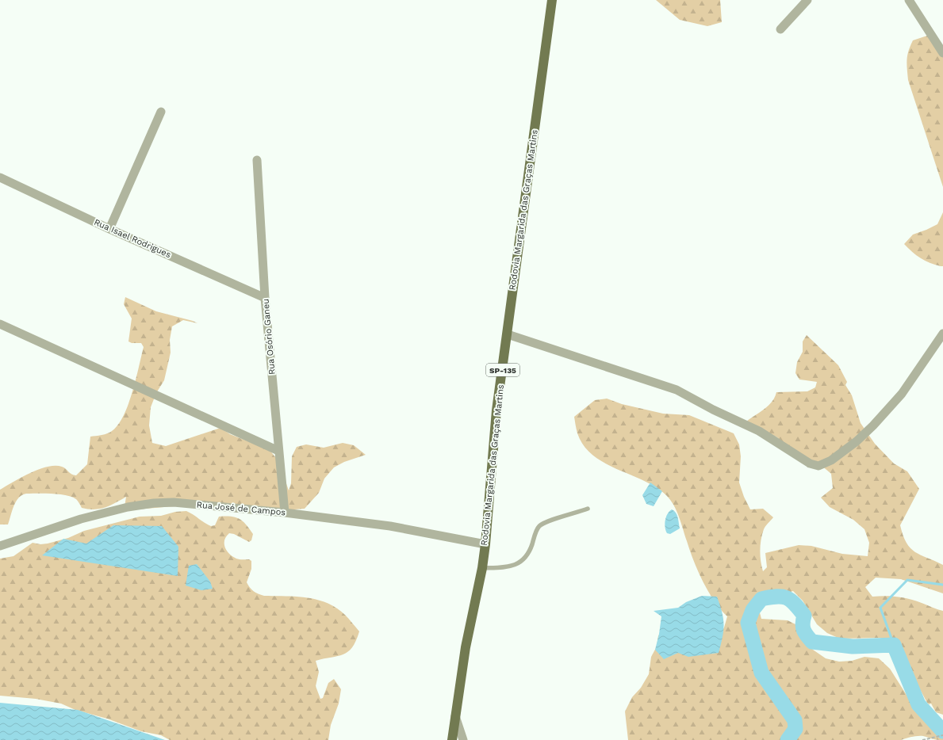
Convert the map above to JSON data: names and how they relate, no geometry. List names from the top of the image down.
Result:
{
  "streets": {
    "main road": ["Rodovia Margarida das Graças Martins", "SP-135"],
    "street": ["Rua Isael Rodrigues", "Rua Osório Ganeu", "Rua José de Campos"]
  },
  "crossings": [
    ["Rodovia Margarida das Graças Martins", "Rua José de Campos"],
    ["Rua Isael Rodrigues", "Rua Osório Ganeu"],
    ["Rua Osório Ganeu", "Rua José de Campos"]
  ]
}
